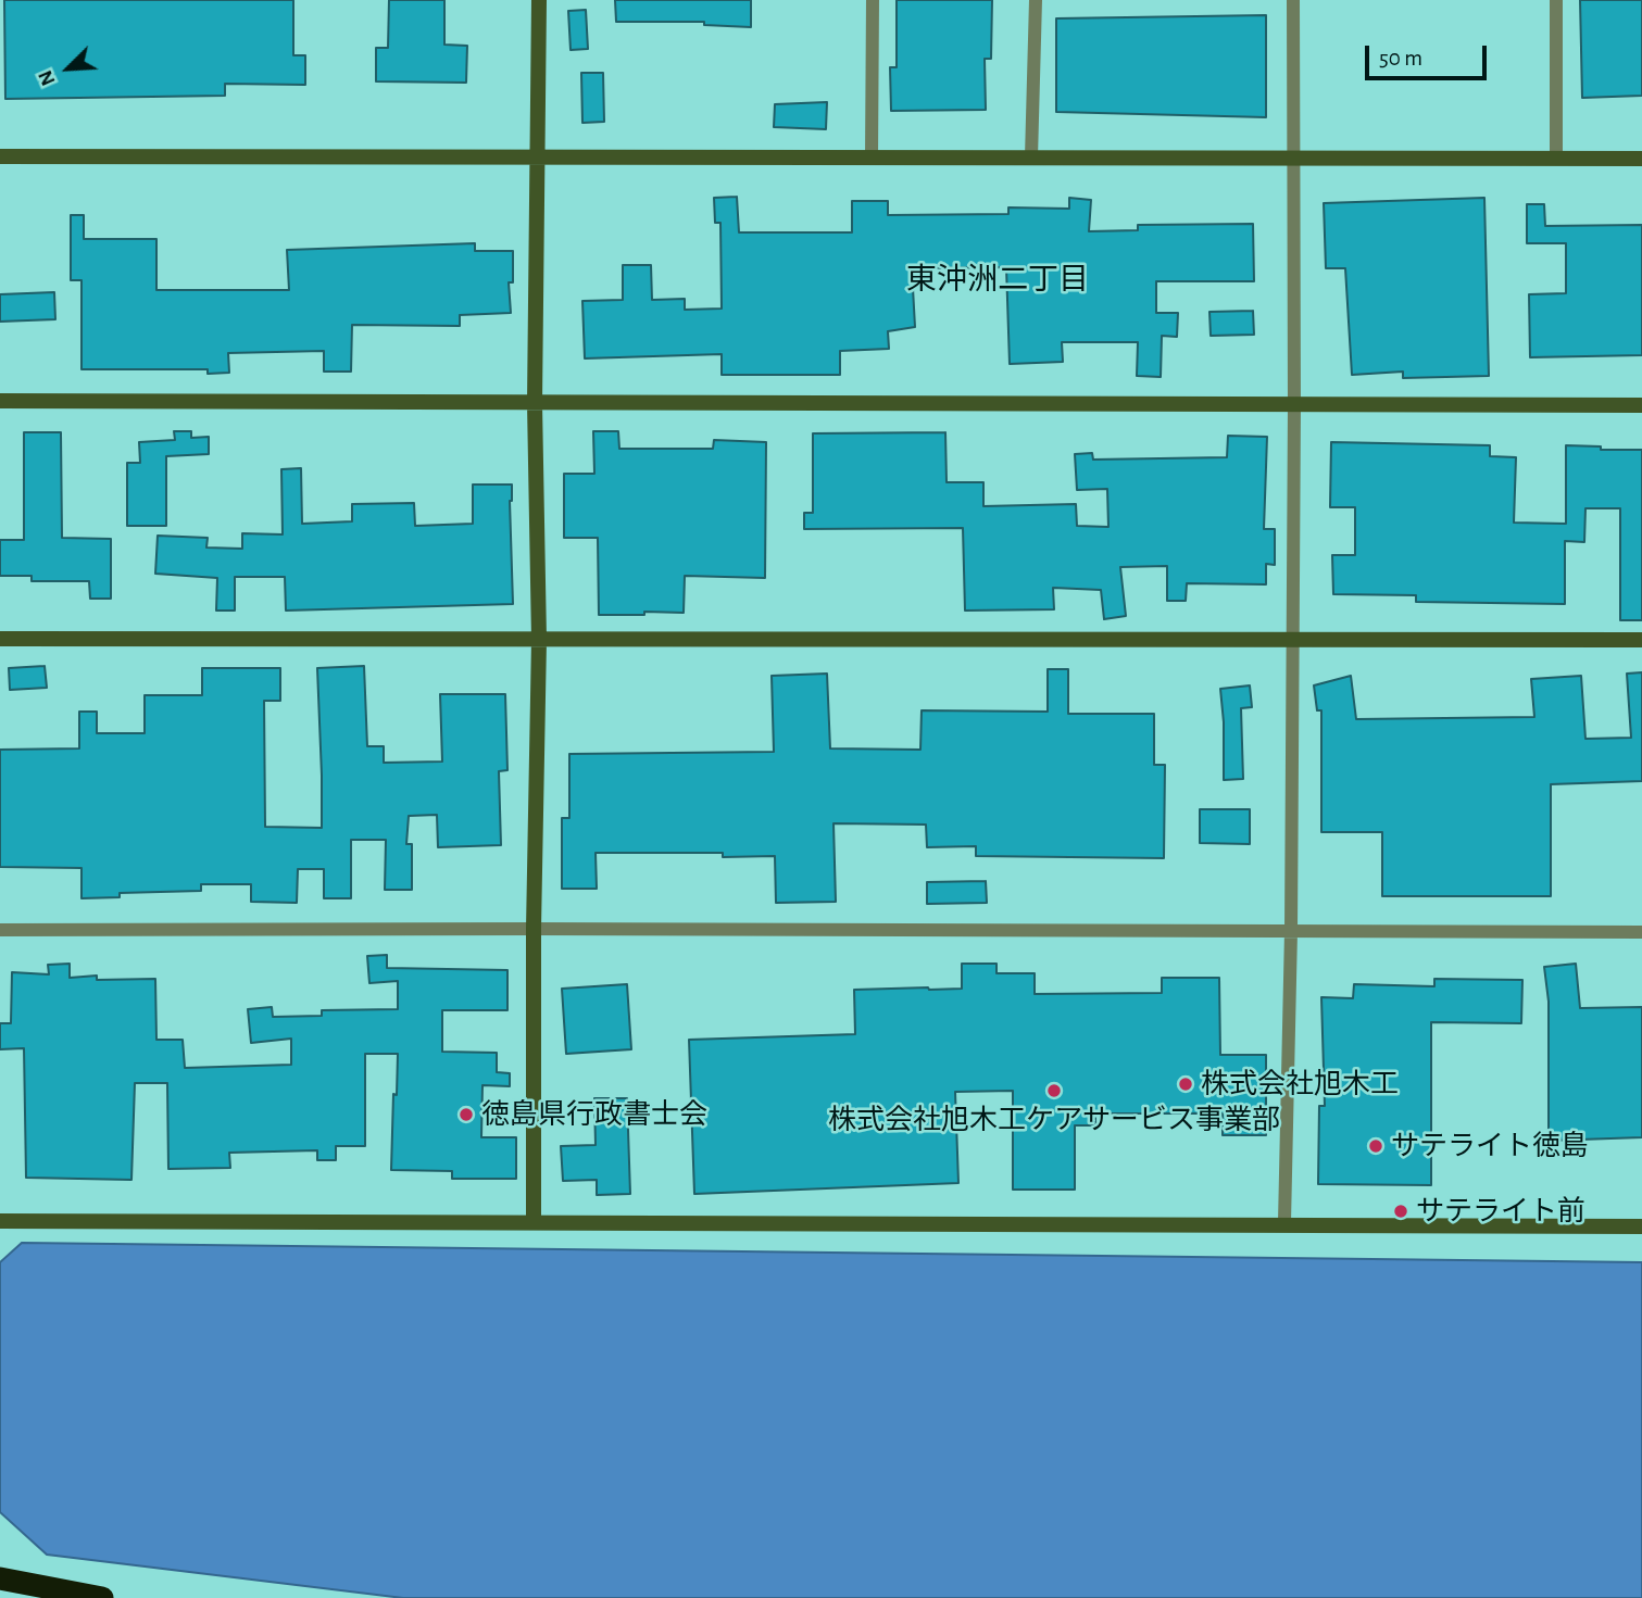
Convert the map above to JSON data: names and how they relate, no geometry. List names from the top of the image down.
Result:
{
  "districts": ["東沖洲二丁目"],
  "places": [
    "株式会社旭木工",
    "株式会社旭木工ケアサービス事業部",
    "徳島県行政書士会",
    "サテライト徳島",
    "サテライト前"
  ],
  "scale_bar": "50 m",
  "north": "bottom left"
}
